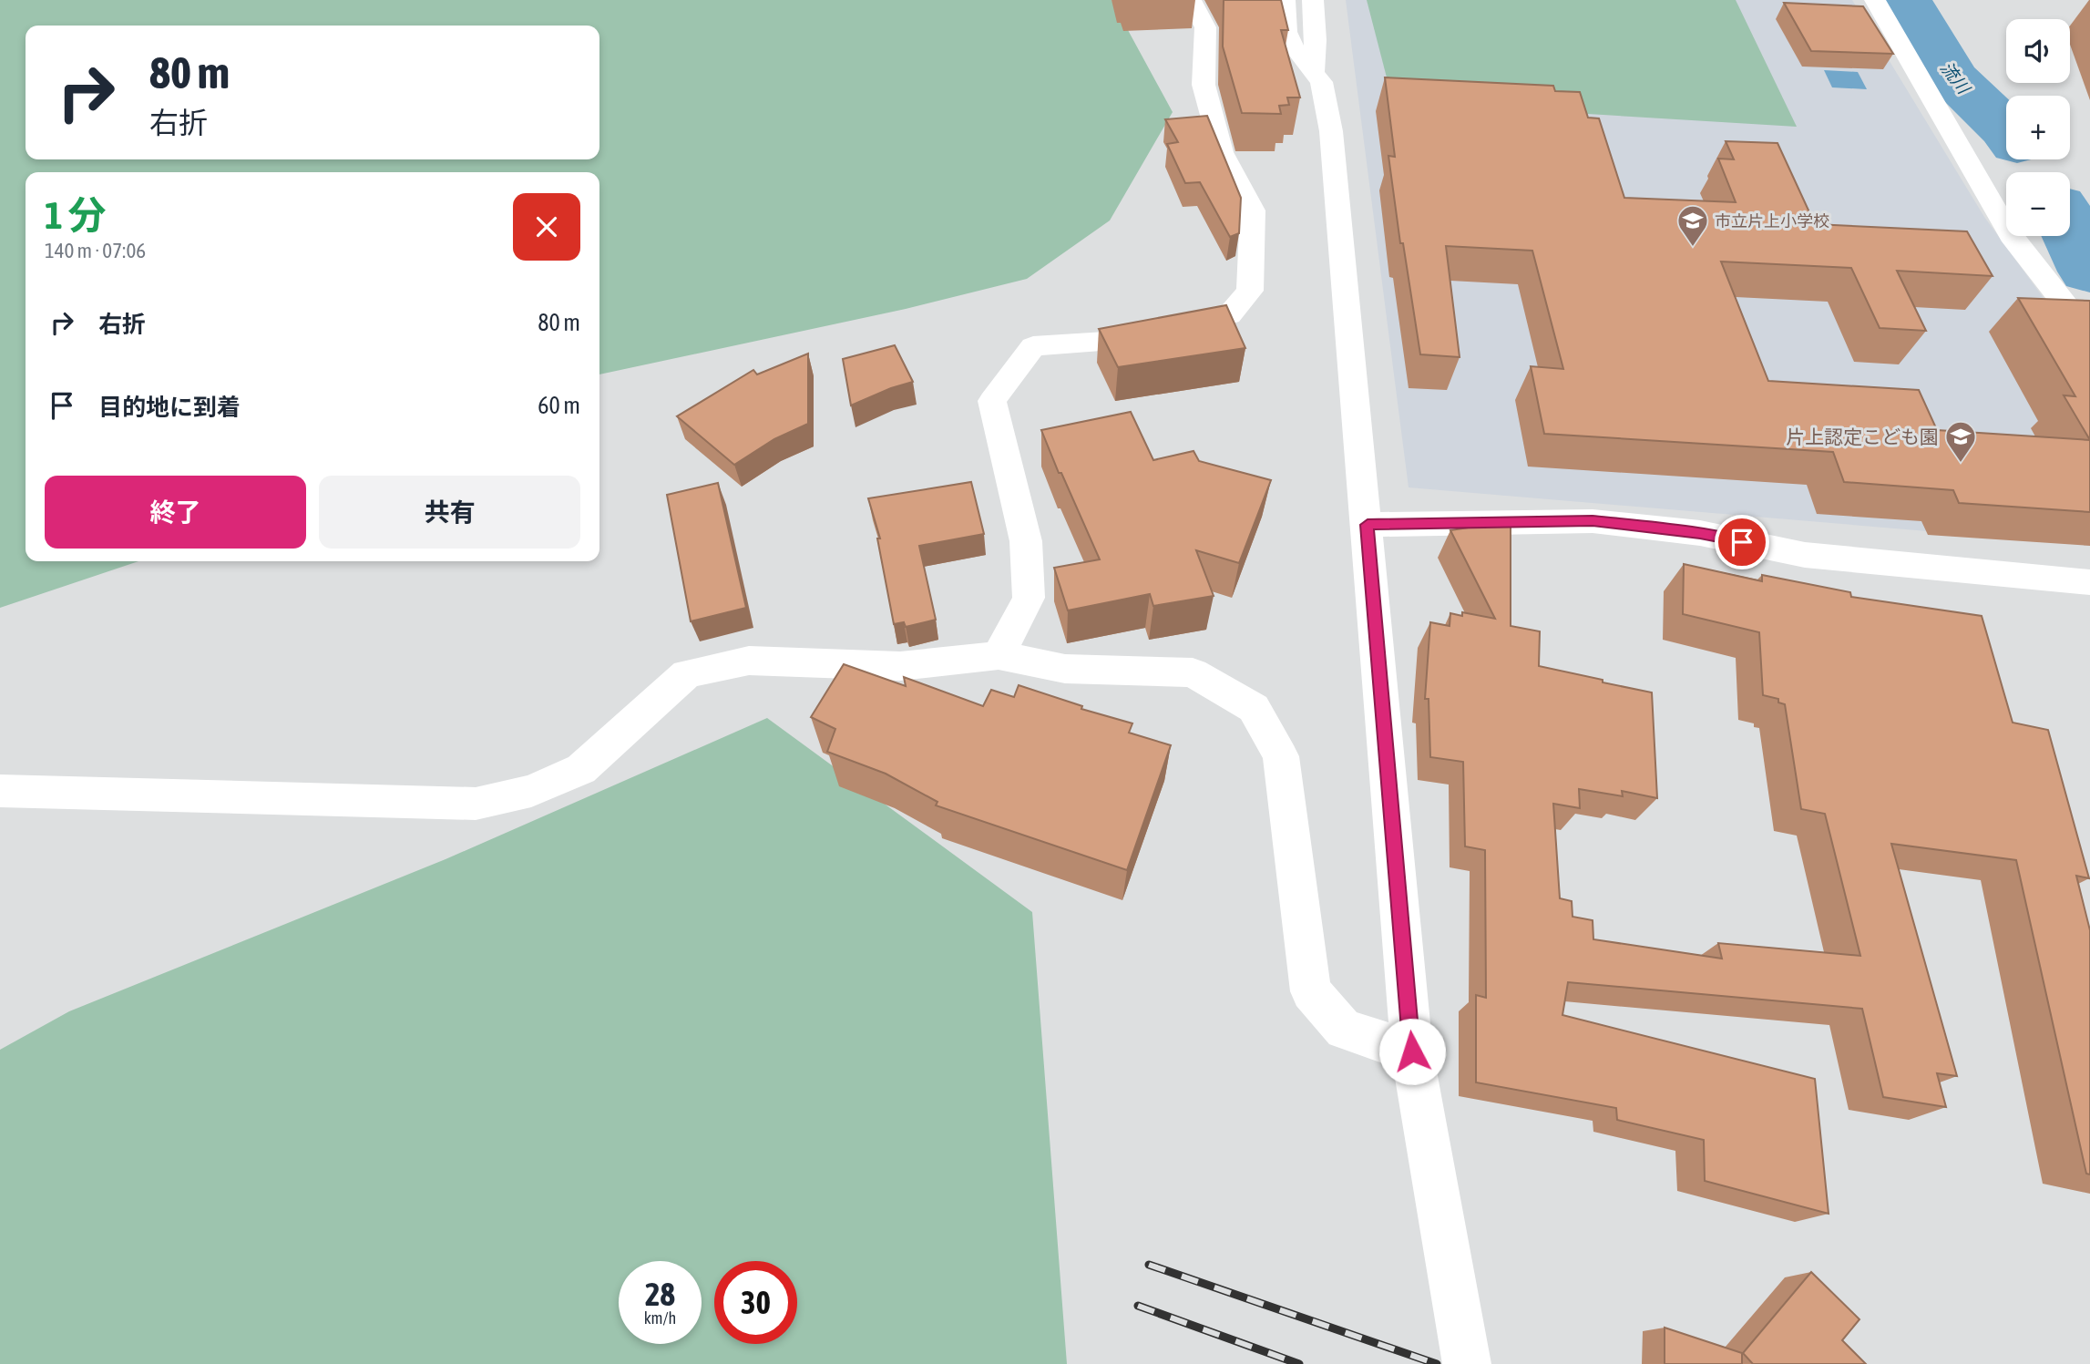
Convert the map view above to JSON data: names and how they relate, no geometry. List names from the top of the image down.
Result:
{
  "water": ["流川"],
  "places": {
    "school or university": ["市立片上小学校", "片上認定こども園"]
  },
  "page": {
    "map_buttons": ["+", "−"],
    "turn": ["80 m", "右折"],
    "heading": ["1 分", "140 m · 07:06"],
    "list": [
      {
        "name": "右折",
        "value": "80 m"
      },
      {
        "name": "目的地に到着",
        "value": "60 m"
      }
    ],
    "buttons": ["終了", "共有"],
    "speed": "28 km/h",
    "limit": "30"
  }
}
